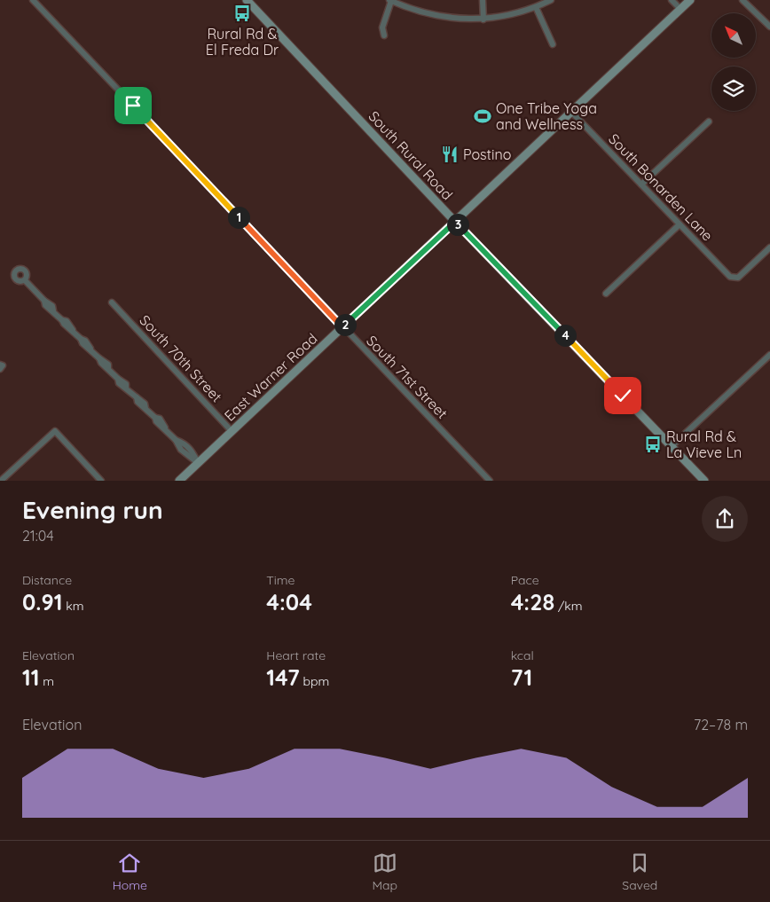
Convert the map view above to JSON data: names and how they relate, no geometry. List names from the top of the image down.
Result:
{
  "streets": {
    "main road": ["South Rural Road", "East Warner Road"],
    "street": ["South Bonarden Lane", "South 70th Street", "South 71st Street"]
  },
  "crossings": [
    ["South Rural Road", "East Warner Road"],
    ["South Bonarden Lane", "East Warner Road"],
    ["South 70th Street", "East Warner Road"],
    ["East Warner Road", "South 71st Street"]
  ],
  "places": {
    "bus stop": ["Rural Rd & El Freda Dr", "Rural Rd & La Vieve Ln"],
    "sports": ["One Tribe Yoga and Wellness"],
    "restaurant": ["Postino"]
  },
  "north": "top left",
  "page": {
    "pins": [
      "1",
      "3",
      "2",
      "4"
    ],
    "heading": ["Evening run", "21:04"],
    "stats": [
      ["Distance", "0.91 km"],
      ["Time", "4:04"],
      ["Pace", "4:28 /km"],
      ["Elevation", "11 m"],
      ["Heart rate", "147 bpm"],
      ["kcal", "71"]
    ],
    "chart": ["Elevation", "72–78 m"],
    "tabs": ["Home", "Map", "Saved"]
  }
}
